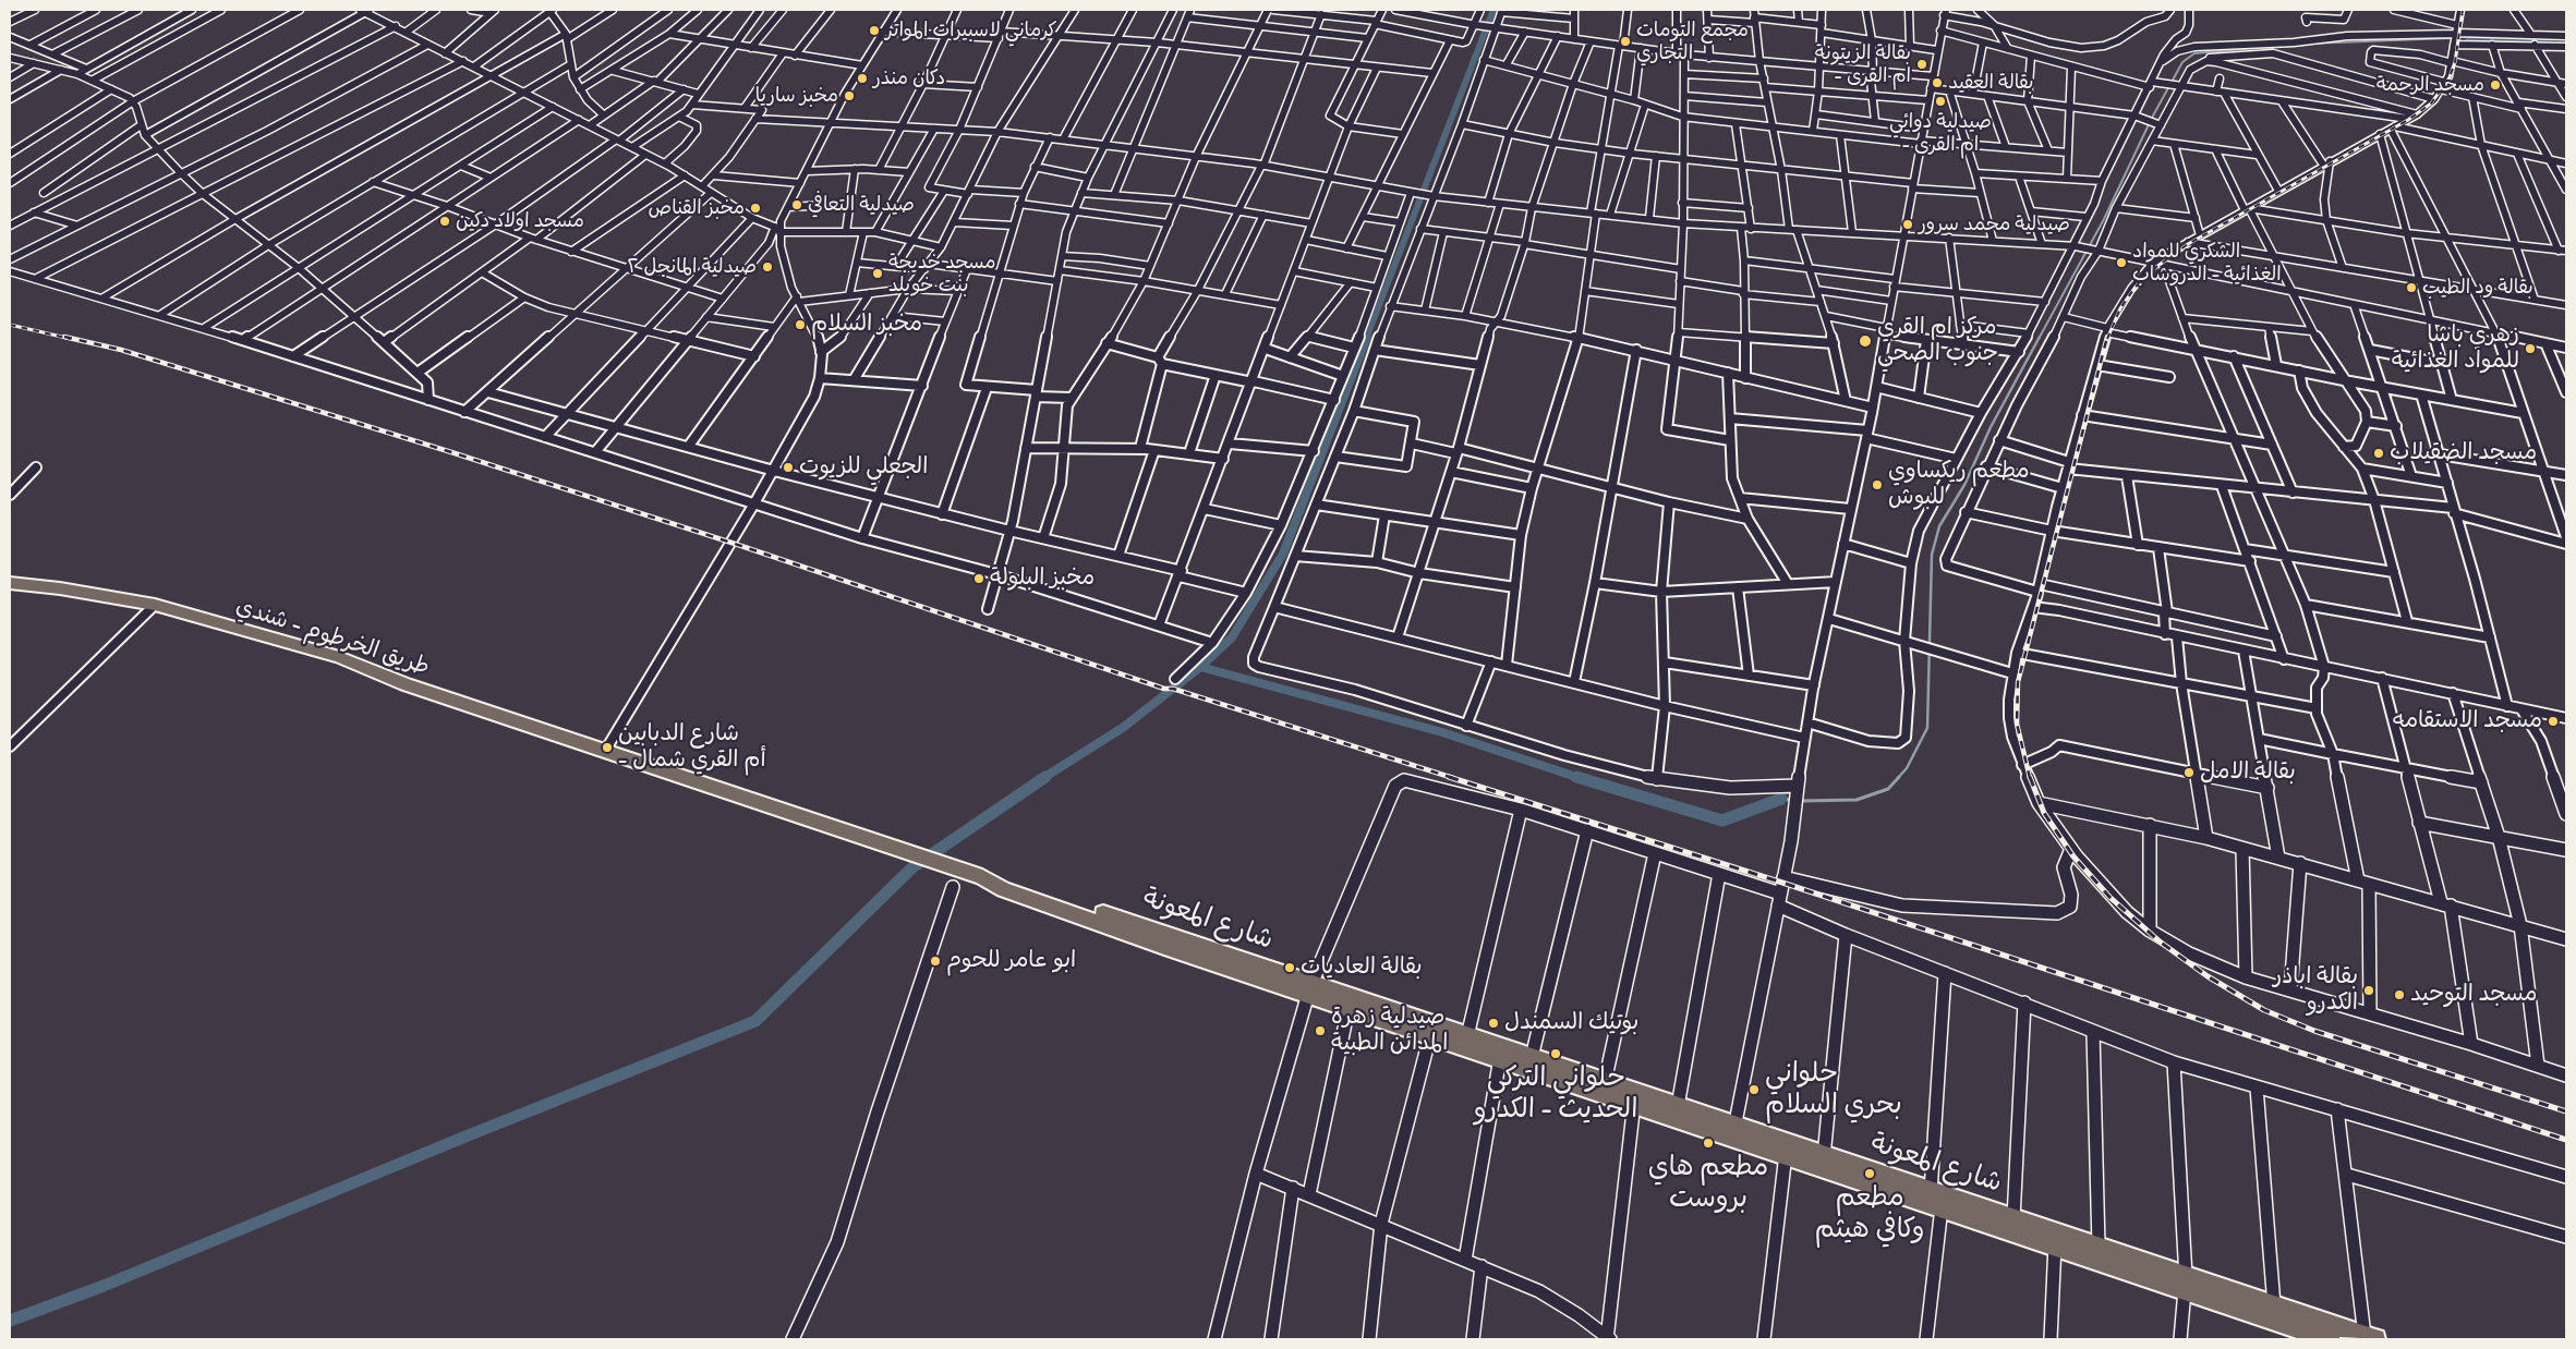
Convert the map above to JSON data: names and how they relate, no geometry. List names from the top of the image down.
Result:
{
  "streets": {
    "highway": ["طريق الخرطوم - شندي", "شارع المعونة"]
  },
  "crossings": [
    ["طريق الخرطوم - شندي", "شارع المعونة"]
  ],
  "places": [
    "كرماني لاسبيرات المواتر",
    "مجمع التومات التجاري",
    "بقالة الزيتونة - ام القرى",
    "دكان منذر",
    "بقالة العقيد",
    "مسجد الرحمة",
    "مخبز ساريا",
    "صيدلية دوائي - ام القرى",
    "صيدلية التعافي",
    "مخبز القناص",
    "مسجد اولاد دكين",
    "صيدلية محمد سرور",
    "الشكري للمواد الغذائية - الدروشاب",
    "صيدلية المانجل ٢",
    "مسجد خديجة بنت خويلد",
    "بقالة ود الطيب",
    "مخبز السلام",
    "مركز ام القري جنوب الصحي",
    "زهري باشا للمواد الغذائية",
    "مسجد الضقيلاب",
    "الجعلي للزيوت",
    "مطعم ريكساوي للبوش",
    "مخبز البلولة",
    "مسجد الاستقامه",
    "شارع الدبابين - أم القري شمال",
    "بقالة الامل",
    "ابو عامر للحوم",
    "بقالة العاديات",
    "بقالة اباذر الكدرو",
    "مسجد التوحيد",
    "بوتيك السمندل",
    "صيدلية زهرة المدائن الطبية",
    "حلواني التركي الحديث - الكدرو",
    "حلواني بحري السلام",
    "مطعم هاي بروست",
    "مطعم وكافي هيثم"
  ]
}
